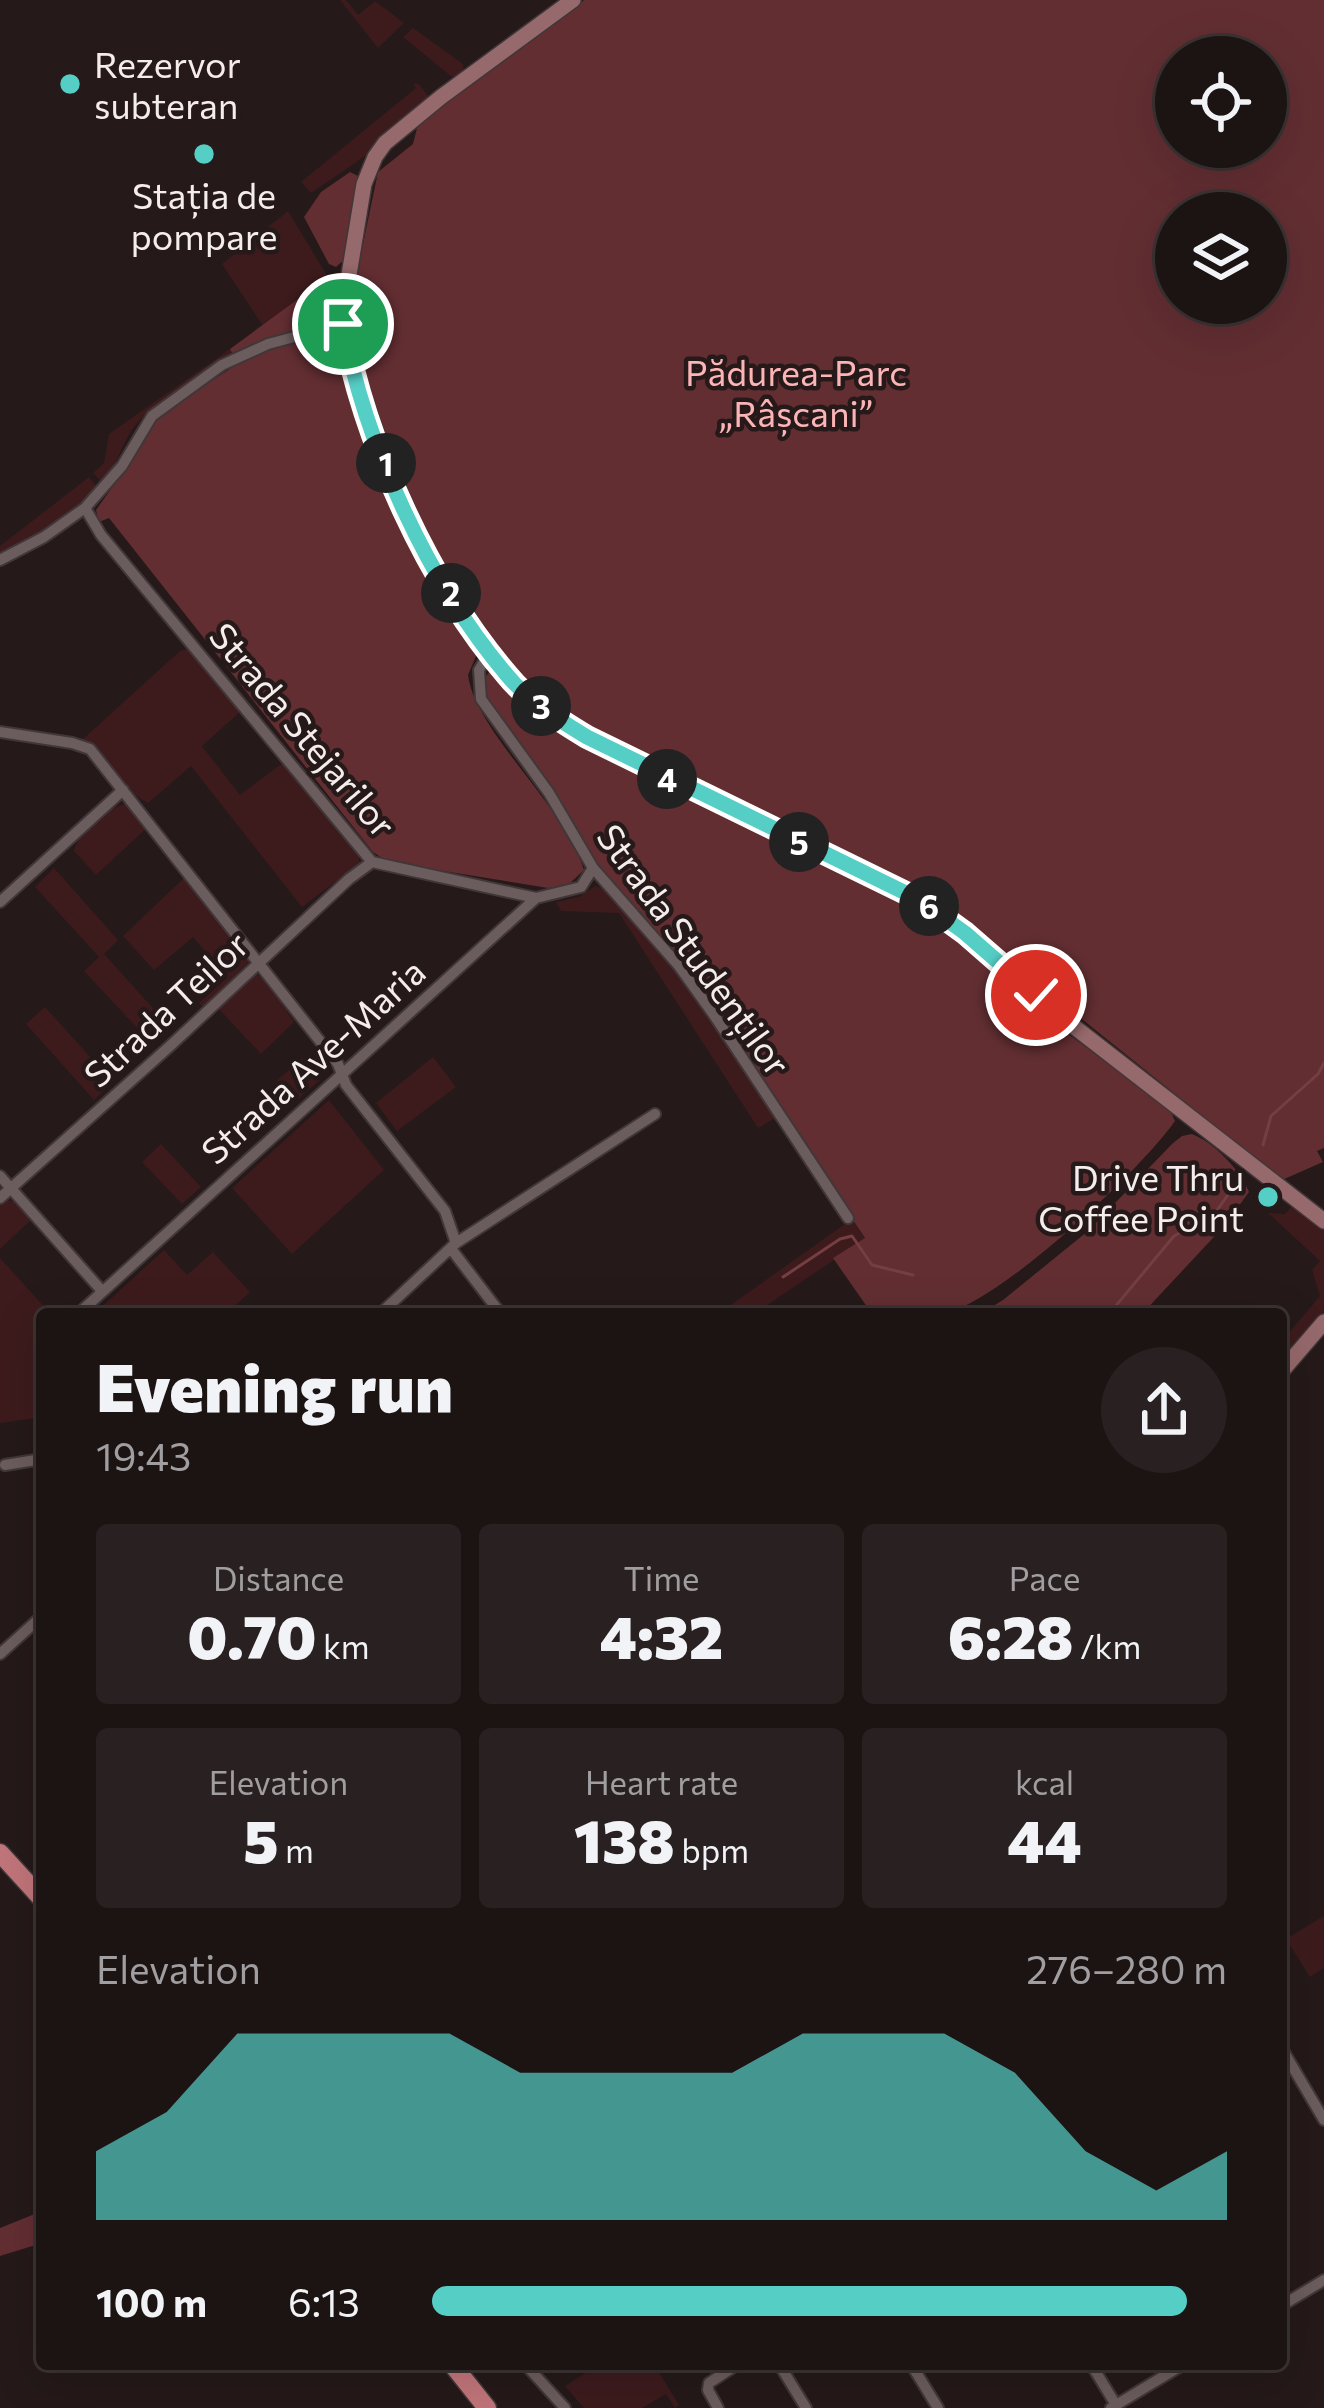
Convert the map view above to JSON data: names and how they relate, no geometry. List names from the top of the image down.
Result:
{
  "streets": {
    "main road": ["Strada Studenților"],
    "street": ["Strada Stejarilor", "Strada Teilor", "Strada Ave-Maria"]
  },
  "crossings": [
    ["Strada Stejarilor", "Strada Teilor"],
    ["Strada Stejarilor", "Strada Ave-Maria"],
    ["Strada Studenților", "Strada Ave-Maria"]
  ],
  "parks": ["Pădurea-Parc „Râșcani”"],
  "places": ["Rezervor subteran", "Stația de pompare", "Drive Thru Coffee Point"],
  "page": {
    "pins": [
      "1",
      "2",
      "3",
      "4",
      "5",
      "6"
    ],
    "heading": ["Evening run", "19:43"],
    "stats": [
      ["Distance", "0.70 km"],
      ["Time", "4:32"],
      ["Pace", "6:28 /km"],
      ["Elevation", "5 m"],
      ["Heart rate", "138 bpm"],
      ["kcal", "44"]
    ],
    "chart": ["Elevation", "276–280 m"],
    "list": [
      {
        "name": "100 m",
        "note": "6:13"
      }
    ]
  }
}
